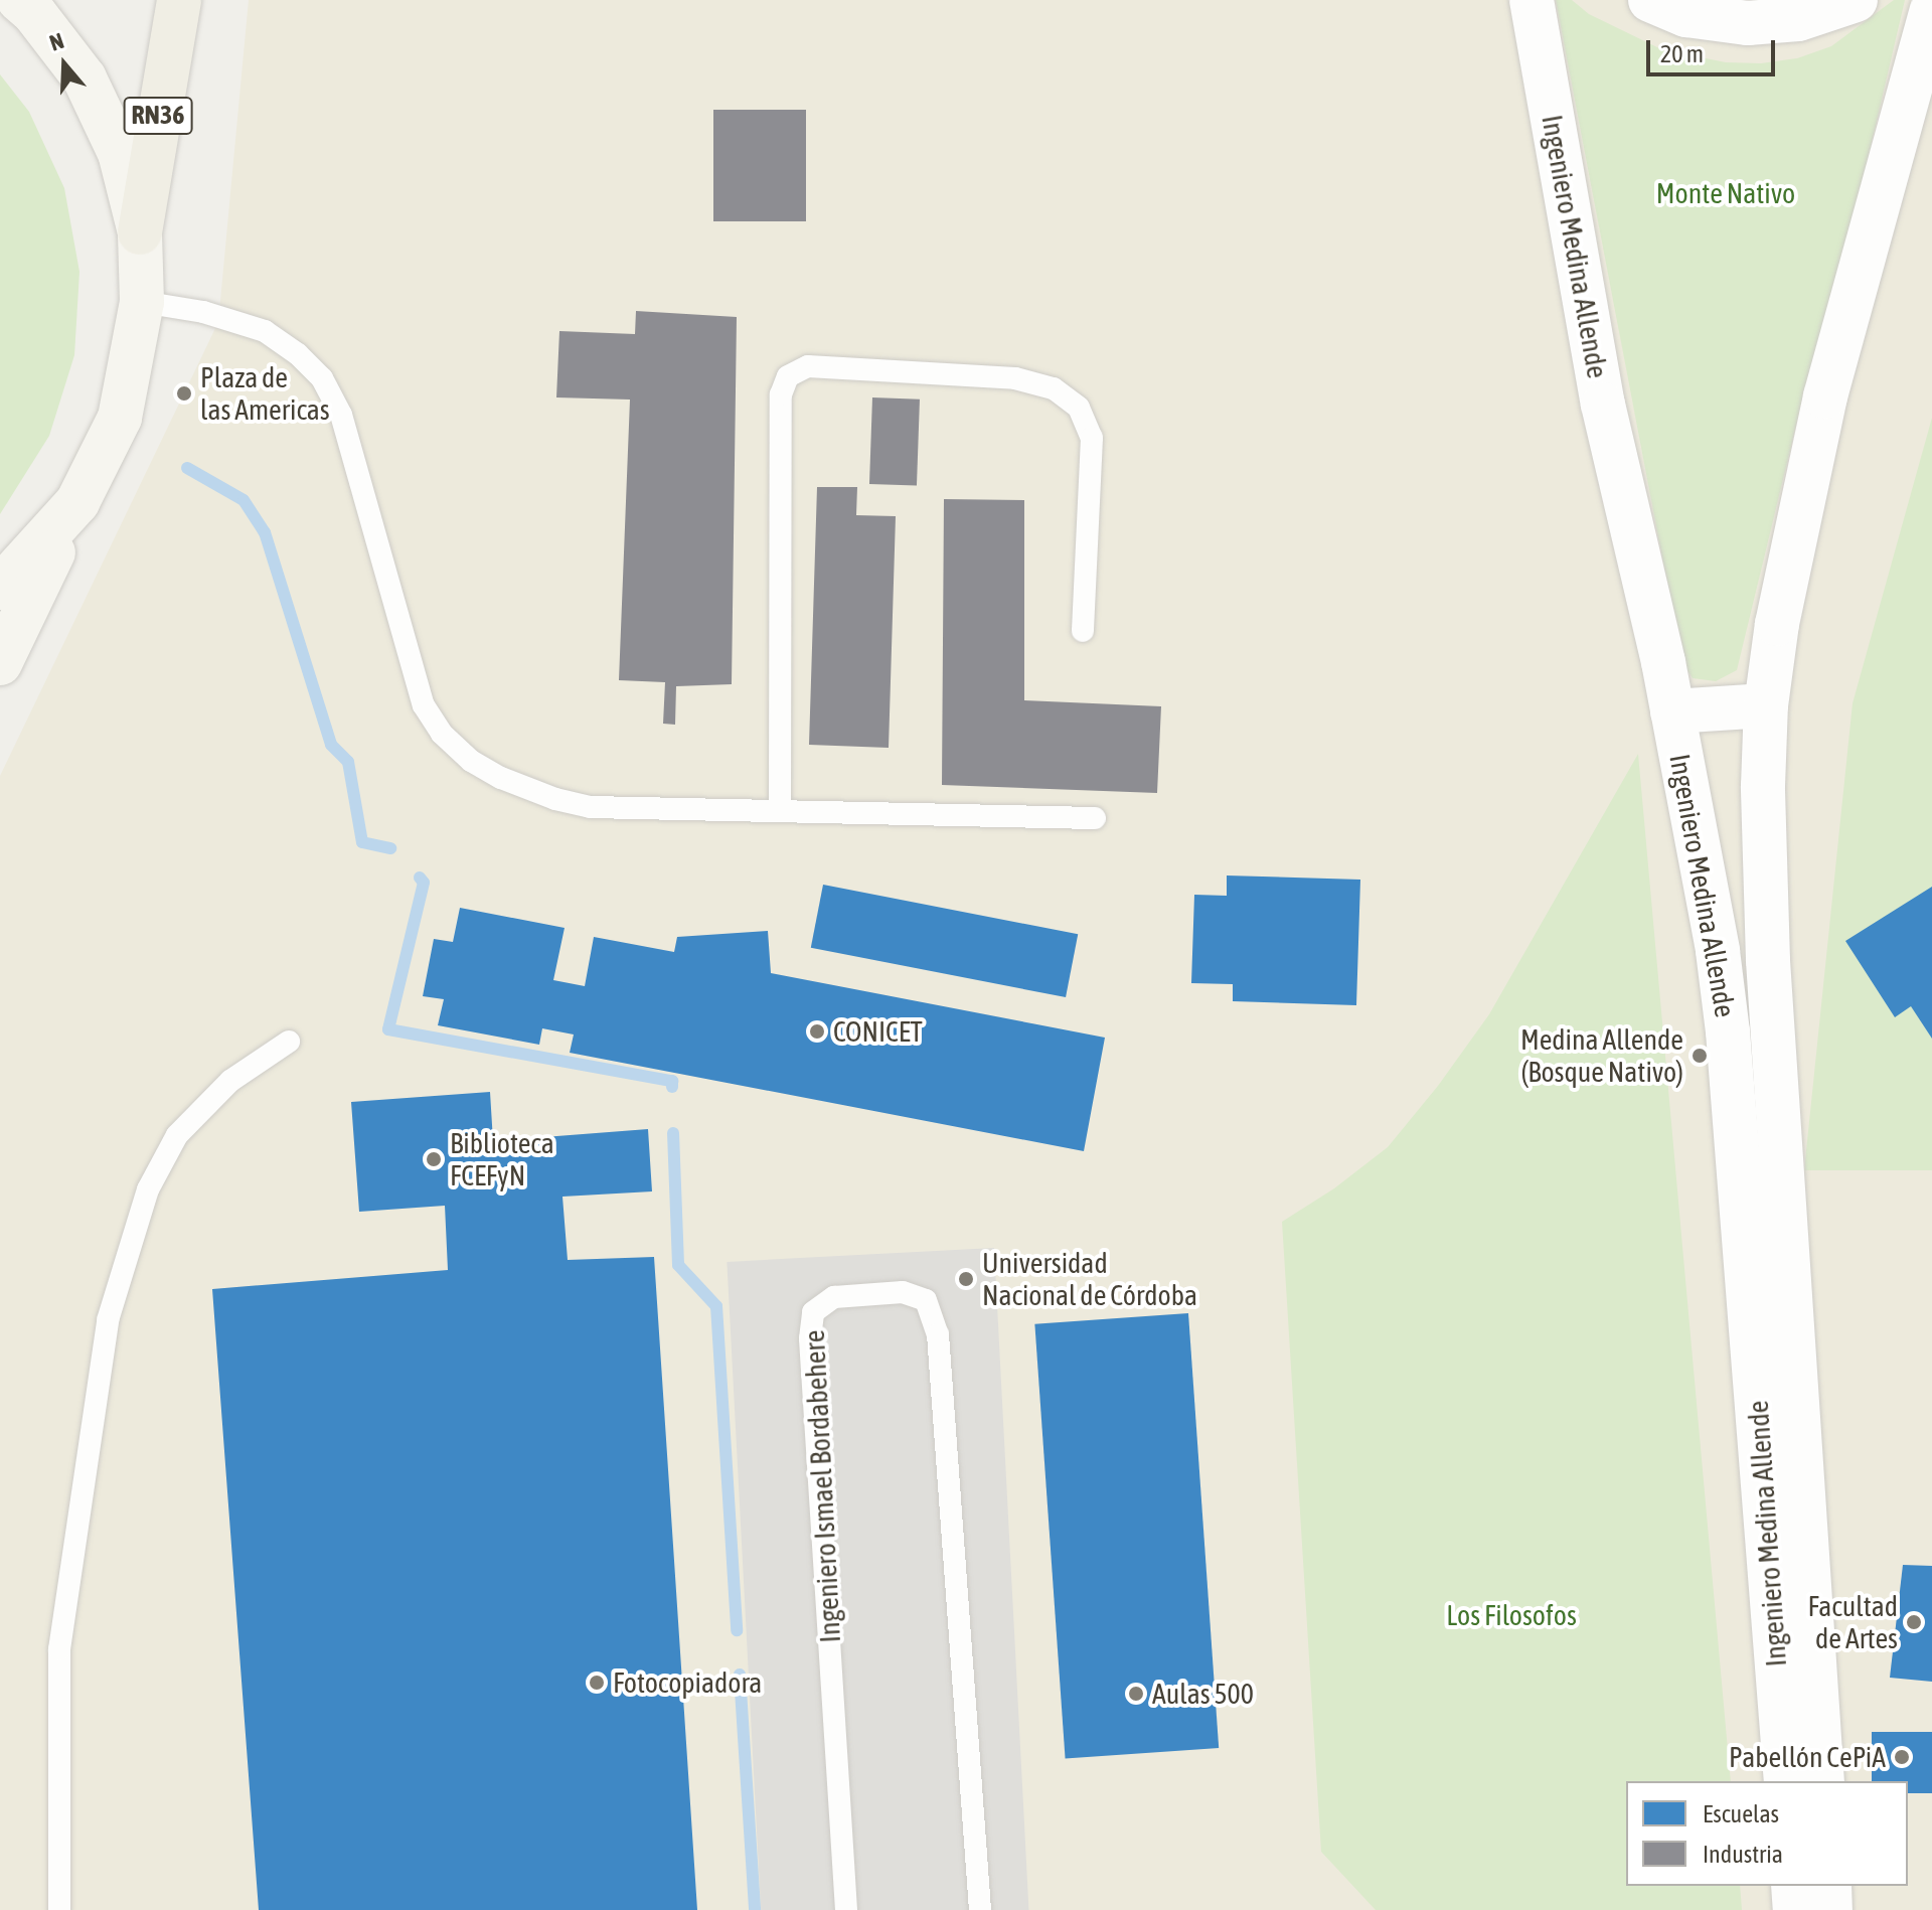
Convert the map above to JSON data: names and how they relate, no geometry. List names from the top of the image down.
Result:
{
  "streets": {
    "main road": ["RN36"],
    "street": ["Ingeniero Medina Allende"],
    "lane": ["Ingeniero Ismael Bordabehere"]
  },
  "parks": ["Monte Nativo", "Los Filosofos"],
  "places": [
    "Plaza de las Americas",
    "CONICET",
    "Medina Allende (Bosque Nativo)",
    "Biblioteca FCEFyN",
    "Universidad Nacional de Córdoba",
    "Facultad de Artes",
    "Fotocopiadora",
    "Aulas 500",
    "Pabellón CePiA"
  ],
  "legend": ["Escuelas", "Industria"],
  "scale_bar": "20 m",
  "north": "top"
}
